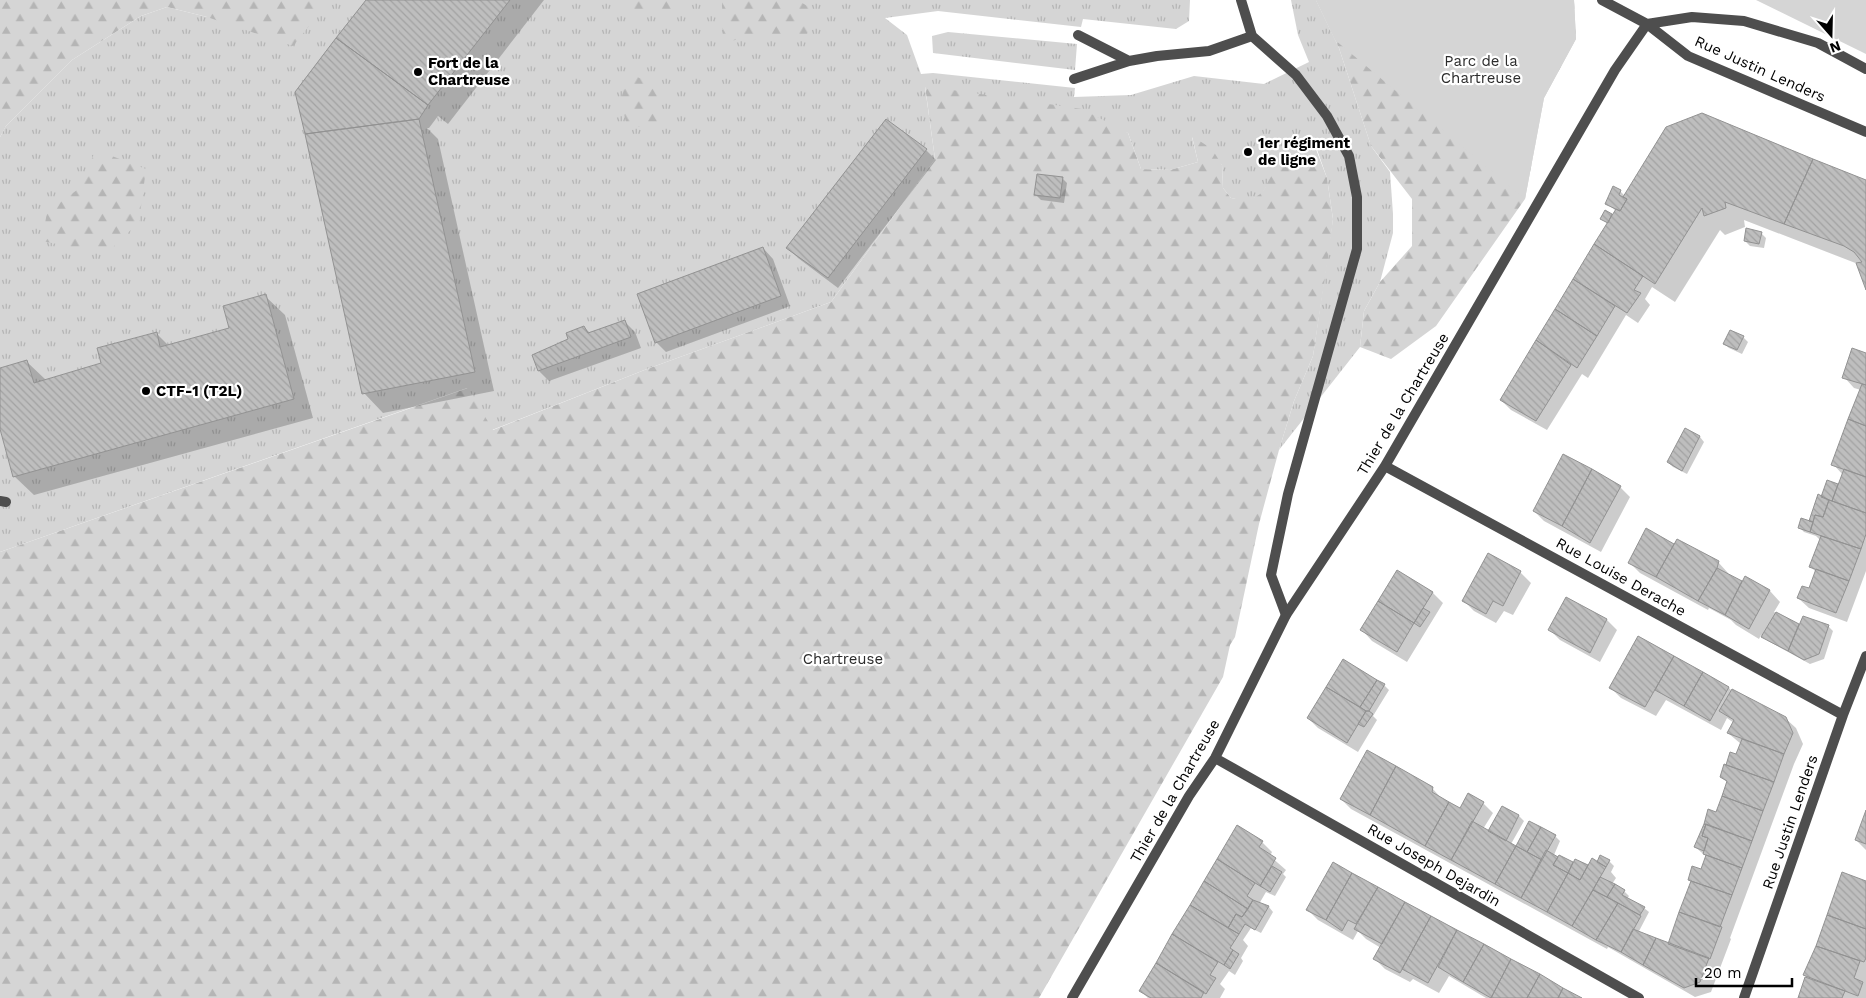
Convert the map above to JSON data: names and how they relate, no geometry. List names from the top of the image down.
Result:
{
  "streets": {
    "street": [
      "Rue Justin Lenders",
      "Thier de la Chartreuse",
      "Rue Louise Derache",
      "Rue Joseph Dejardin"
    ]
  },
  "crossings": [
    ["Rue Justin Lenders", "Thier de la Chartreuse"],
    ["Rue Justin Lenders", "Rue Louise Derache"],
    ["Thier de la Chartreuse", "Rue Louise Derache"],
    ["Thier de la Chartreuse", "Rue Joseph Dejardin"]
  ],
  "parks": ["Parc de la Chartreuse", "Chartreuse"],
  "places": ["Fort de la Chartreuse", "1er régiment de ligne", "CTF-1 (T2L)"],
  "scale_bar": "20 m",
  "north": "bottom"
}
